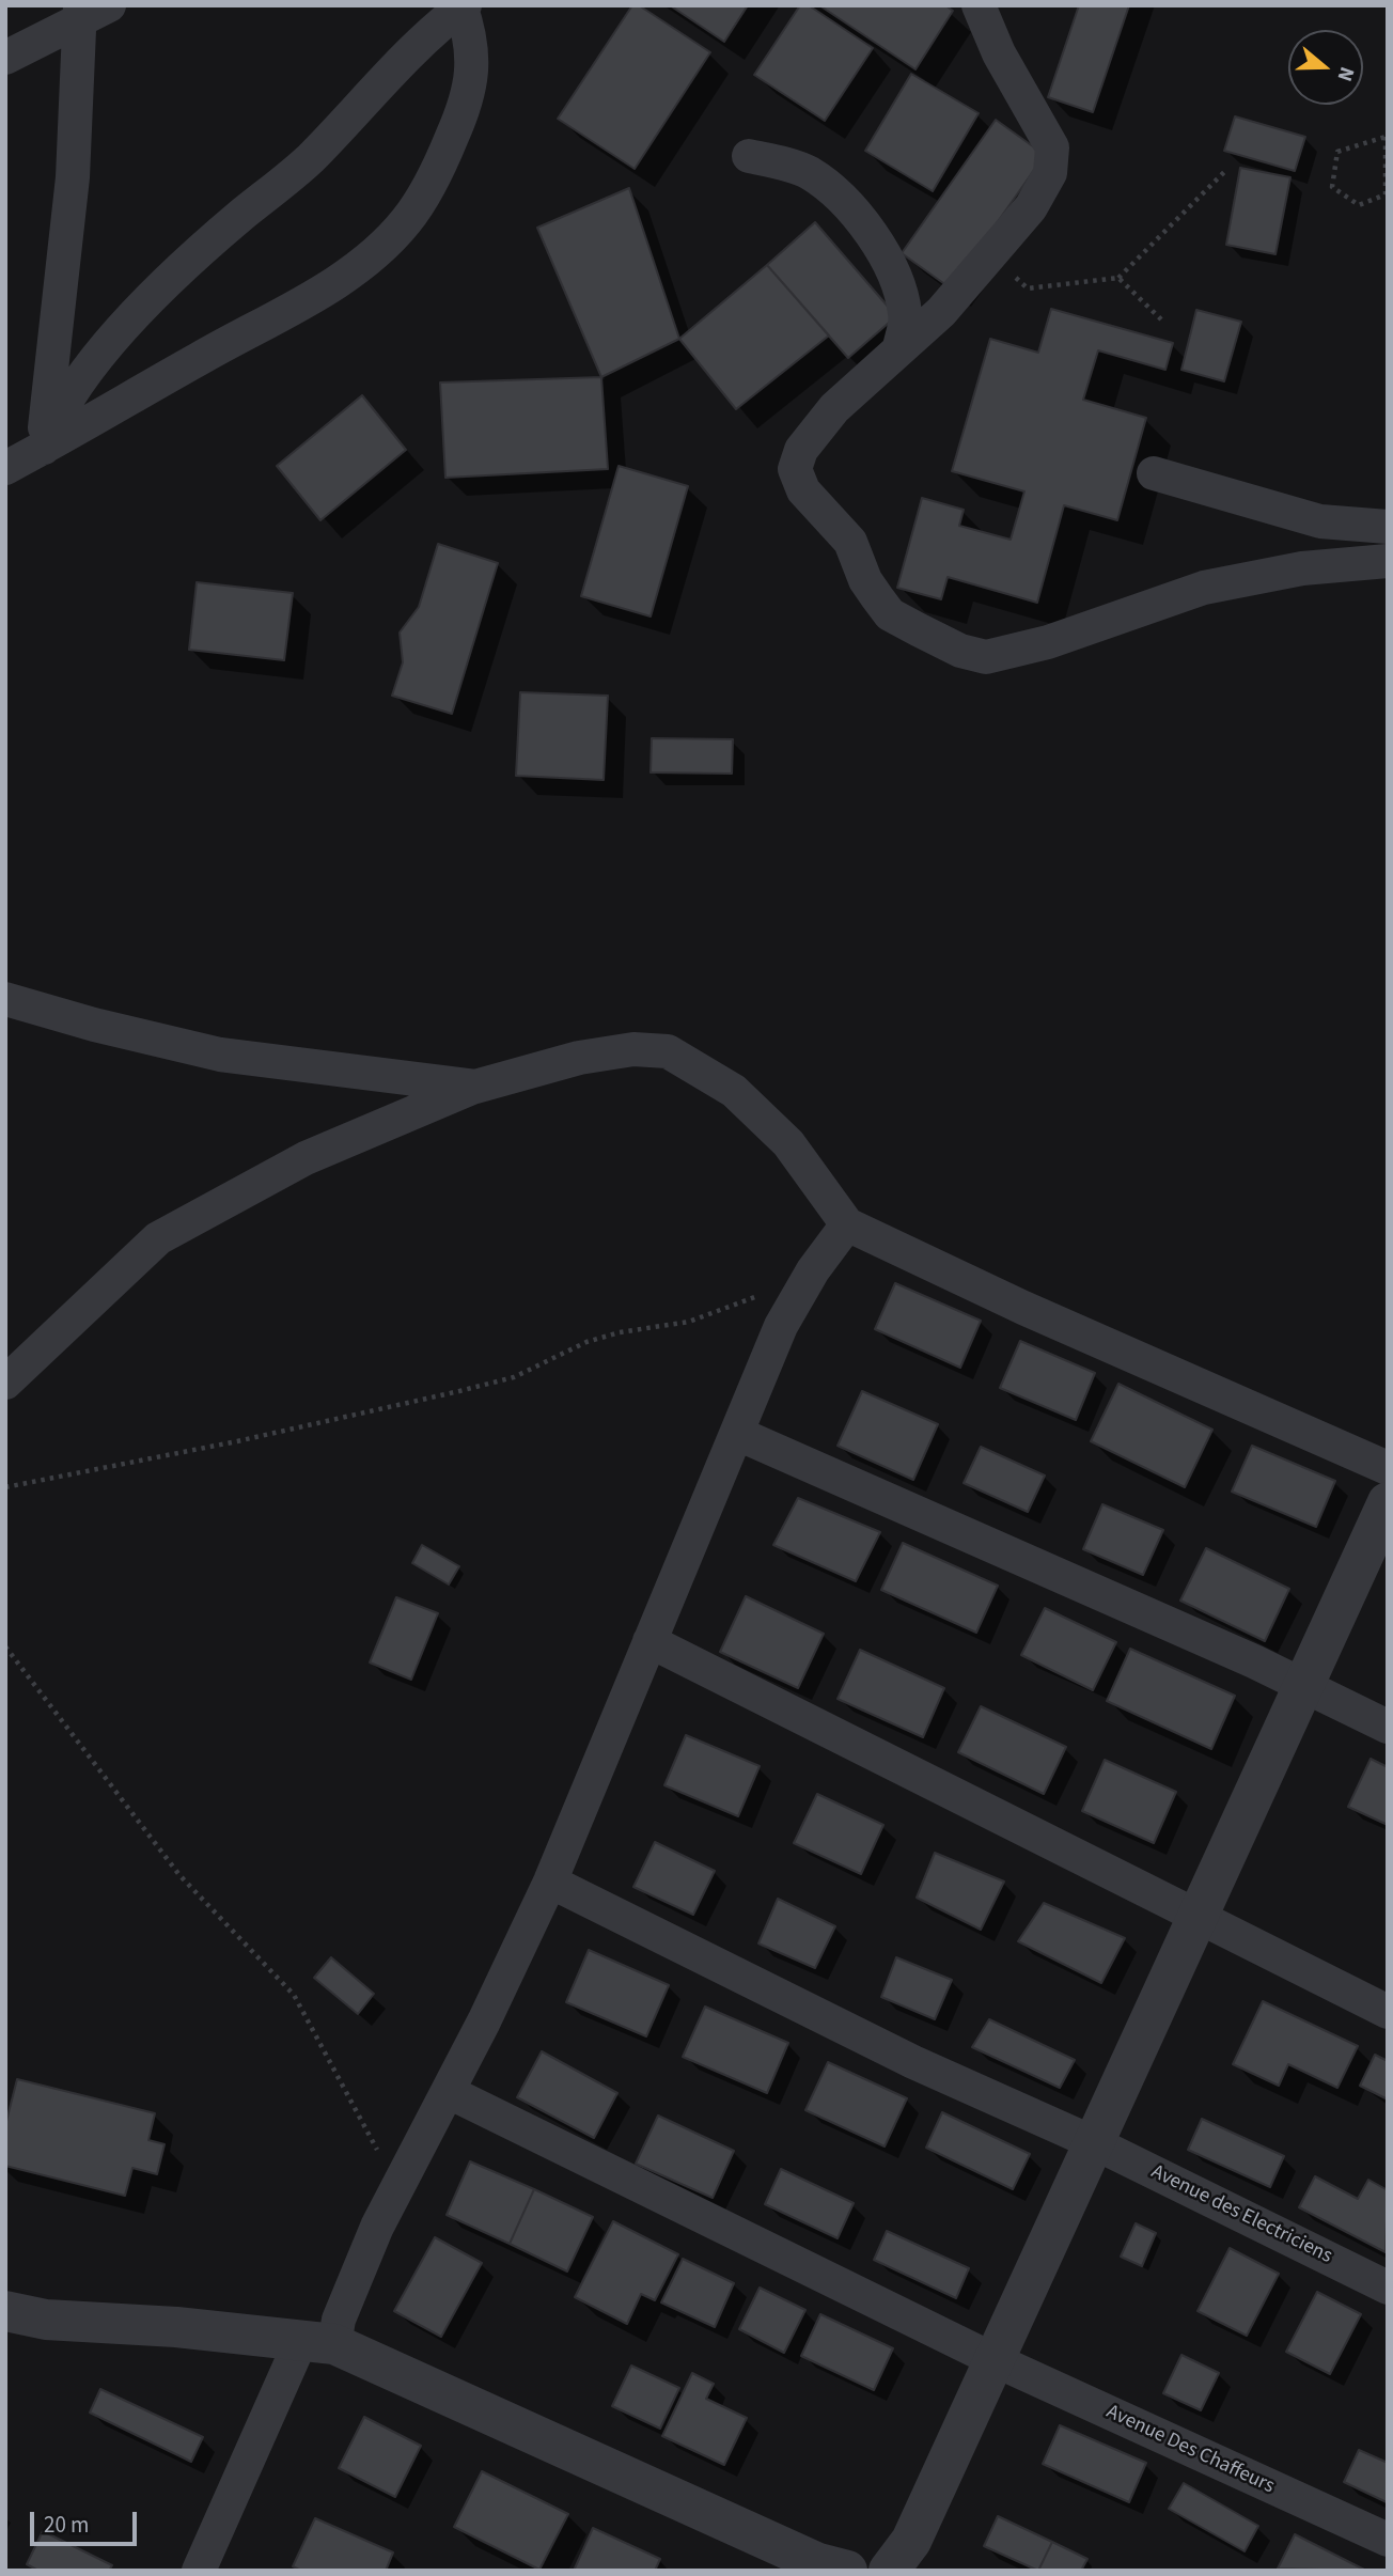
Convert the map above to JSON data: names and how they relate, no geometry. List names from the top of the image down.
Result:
{
  "streets": {
    "street": ["Avenue des Electriciens", "Avenue Des Chaffeurs"]
  },
  "scale_bar": "20 m",
  "north": "right"
}
